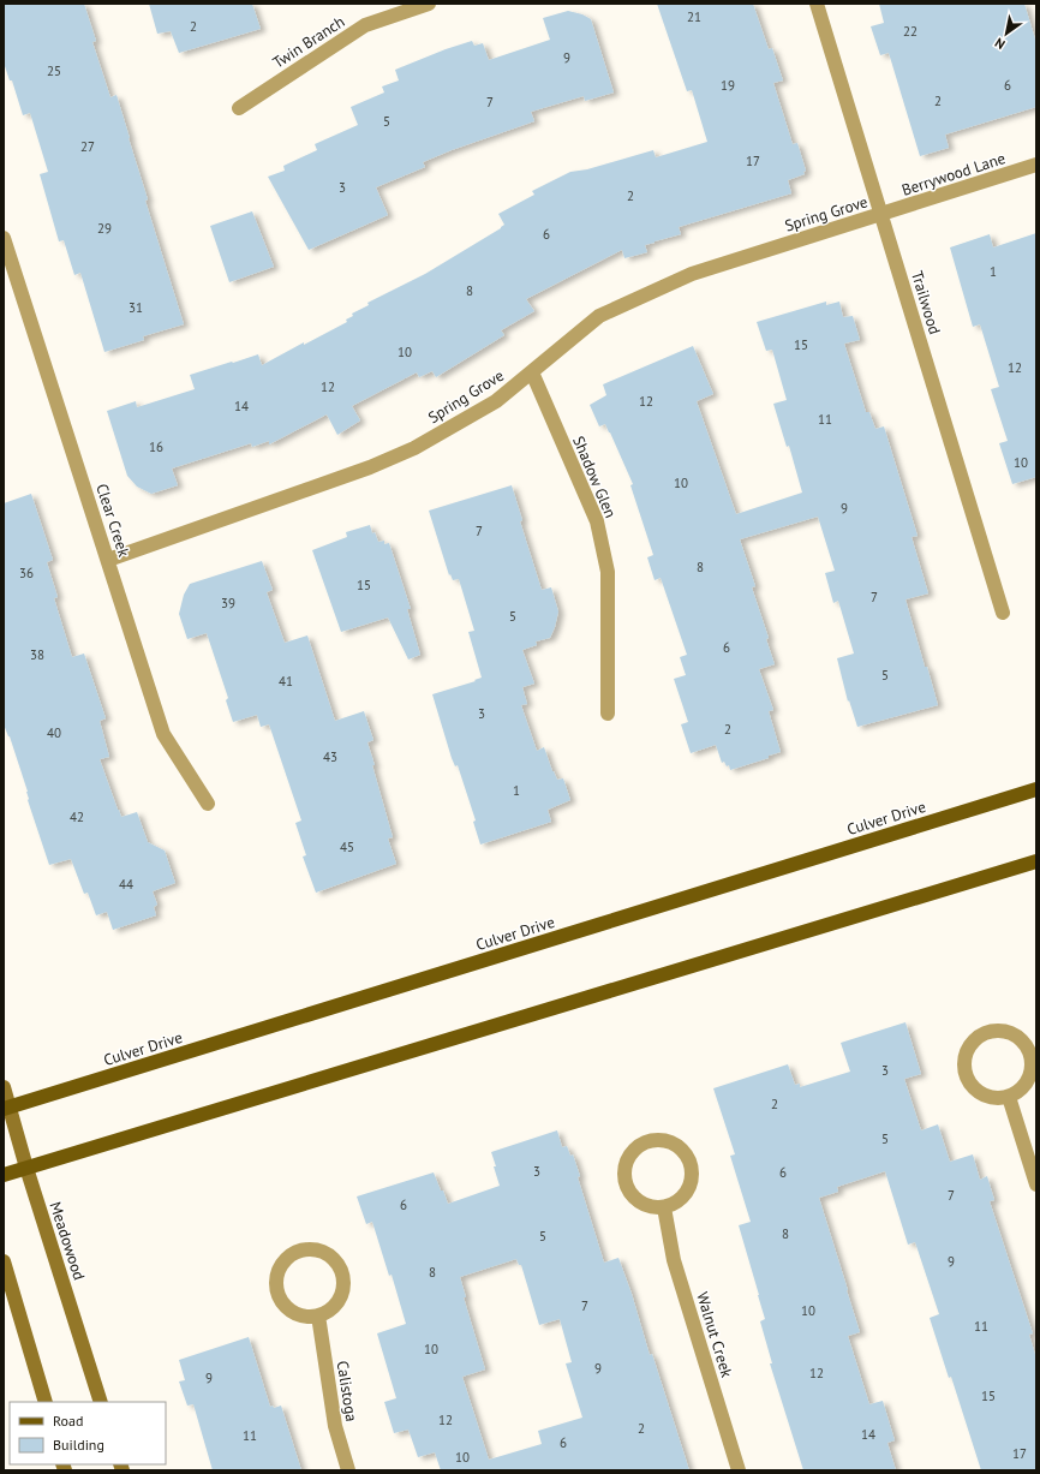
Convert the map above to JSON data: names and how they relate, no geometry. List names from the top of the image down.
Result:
{
  "streets": {
    "main road": ["Culver Drive", "Meadowood"],
    "street": [
      "Twin Branch",
      "Berrywood Lane",
      "Spring Grove",
      "Trailwood",
      "Shadow Glen",
      "Clear Creek",
      "Walnut Creek",
      "Calistoga"
    ]
  },
  "crossings": [
    ["Berrywood Lane", "Spring Grove"],
    ["Berrywood Lane", "Trailwood"],
    ["Spring Grove", "Trailwood"],
    ["Spring Grove", "Shadow Glen"],
    ["Spring Grove", "Clear Creek"],
    ["Culver Drive", "Meadowood"]
  ],
  "house_numbers": [
    "21",
    "2",
    "22",
    "9",
    "25",
    "19",
    "6",
    "2",
    "7",
    "5",
    "27",
    "17",
    "3",
    "2",
    "29",
    "6",
    "1",
    "8",
    "31",
    "15",
    "10",
    "12",
    "12",
    "12",
    "14",
    "11",
    "16",
    "10",
    "10",
    "9",
    "7",
    "8",
    "36",
    "15",
    "7",
    "39",
    "5",
    "6",
    "38",
    "5",
    "41",
    "3",
    "2",
    "40",
    "43",
    "1",
    "42",
    "45",
    "44",
    "3",
    "2",
    "5",
    "3",
    "6",
    "7",
    "6",
    "8",
    "5",
    "9",
    "8",
    "7",
    "10",
    "11",
    "10",
    "9",
    "12",
    "9",
    "15",
    "12",
    "2",
    "14",
    "11",
    "6",
    "17",
    "10"
  ],
  "legend": ["Road", "Building"],
  "north": "bottom left"
}
